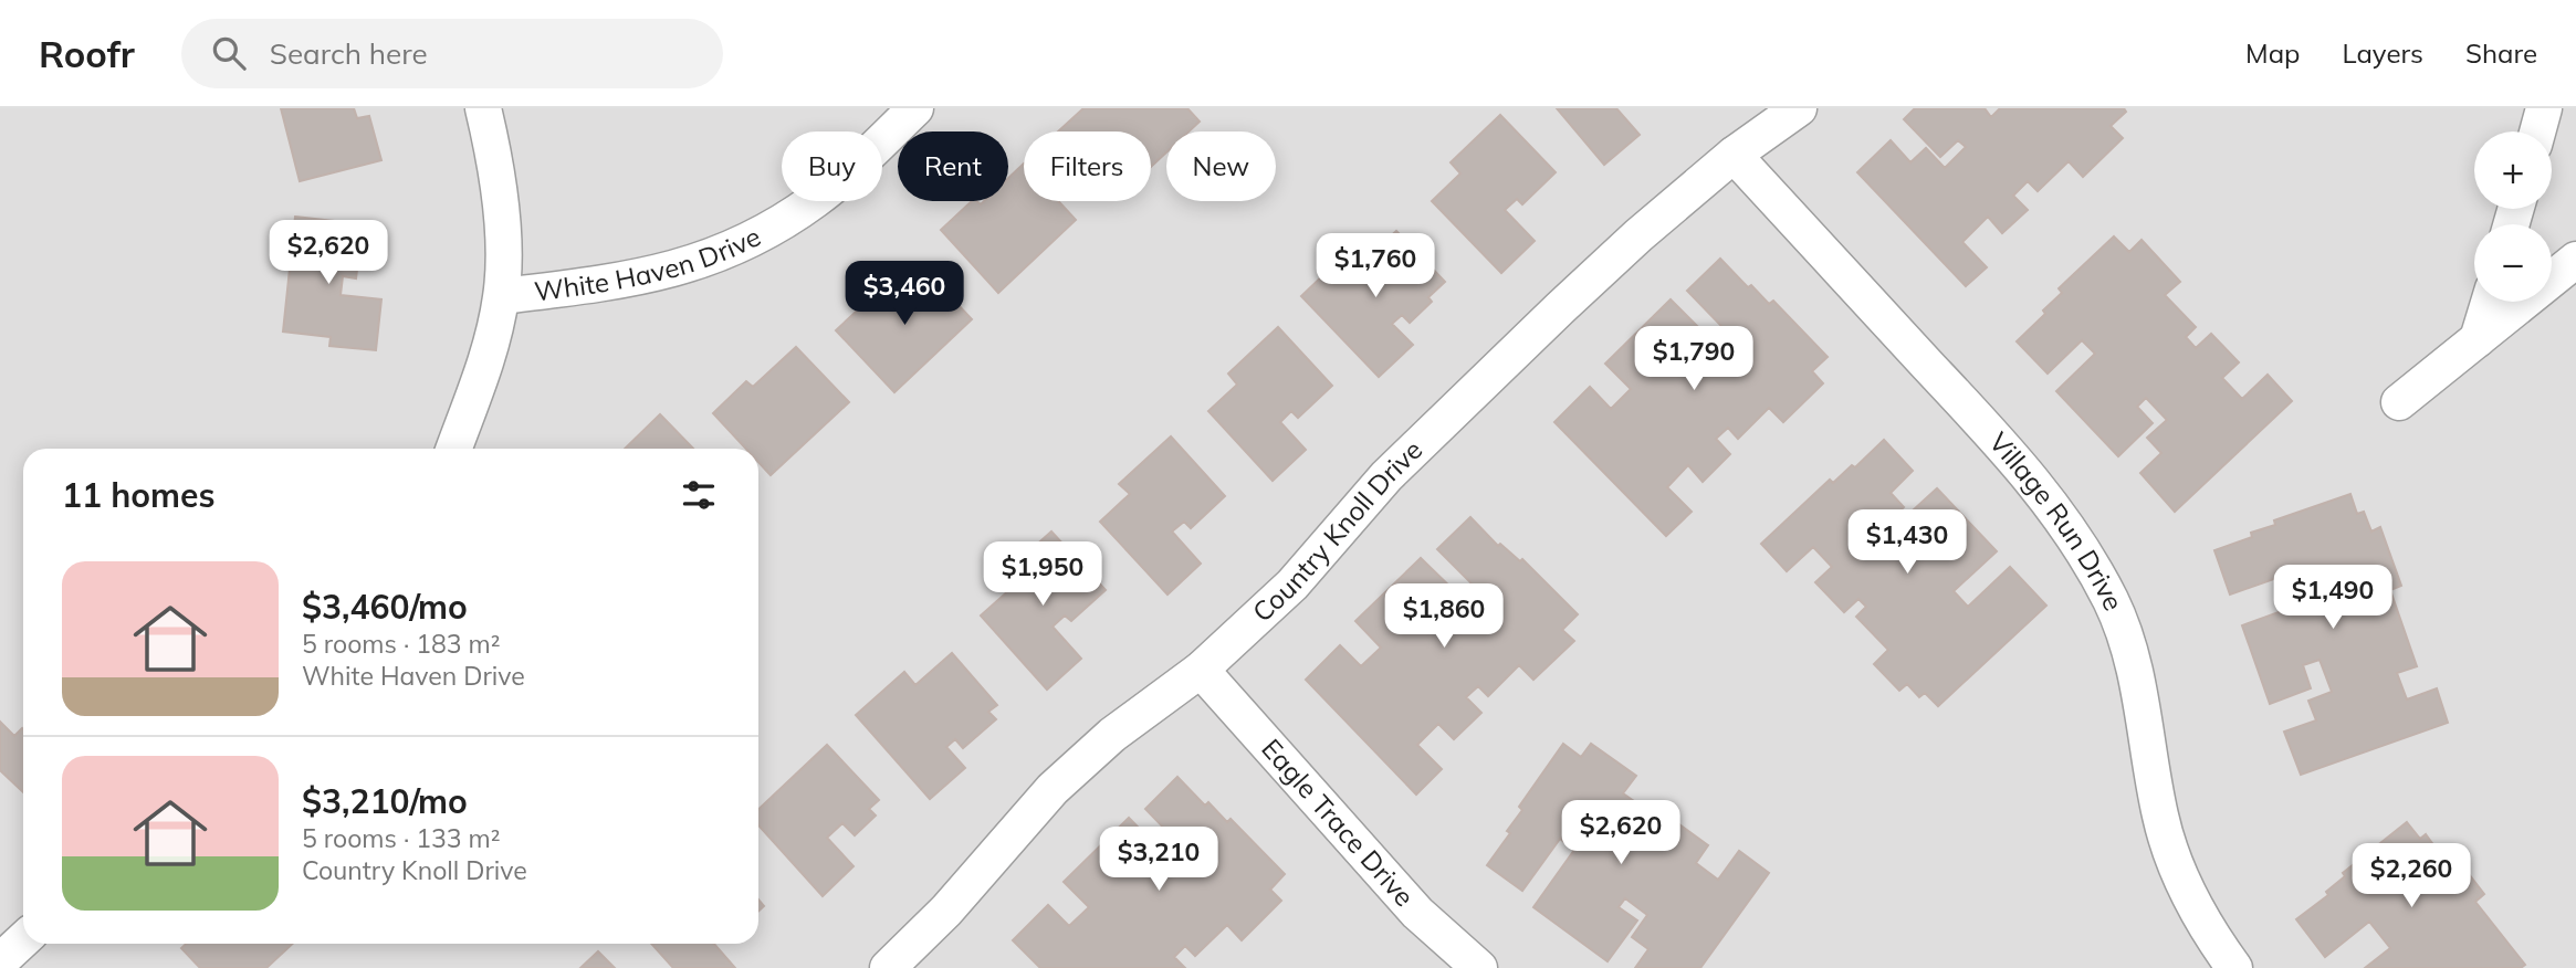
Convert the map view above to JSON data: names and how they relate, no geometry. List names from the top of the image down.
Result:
{
  "streets": {
    "street": [
      "White Haven Drive",
      "Village Run Drive",
      "Country Knoll Drive",
      "Eagle Trace Drive"
    ]
  },
  "crossings": [
    ["Village Run Drive", "Country Knoll Drive"],
    ["Country Knoll Drive", "Eagle Trace Drive"]
  ],
  "page": {
    "header": "Roofr",
    "search": "Search here",
    "nav": ["Map", "Layers", "Share"],
    "map_buttons": ["+", "−"],
    "chip": [
      "Buy",
      "Rent",
      "Filters",
      "New"
    ],
    "price": [
      "$2,620",
      "$1,760",
      "$3,460",
      "$1,790",
      "$1,430",
      "$1,950",
      "$1,490",
      "$1,860",
      "$2,620",
      "$3,210",
      "$2,260"
    ],
    "heading": "11 homes",
    "list": [
      {
        "name": "$3,460/mo",
        "note": "5 rooms · 183 m² · White Haven Drive"
      },
      {
        "name": "$3,210/mo",
        "note": "5 rooms · 133 m² · Country Knoll Drive"
      }
    ]
  }
}
